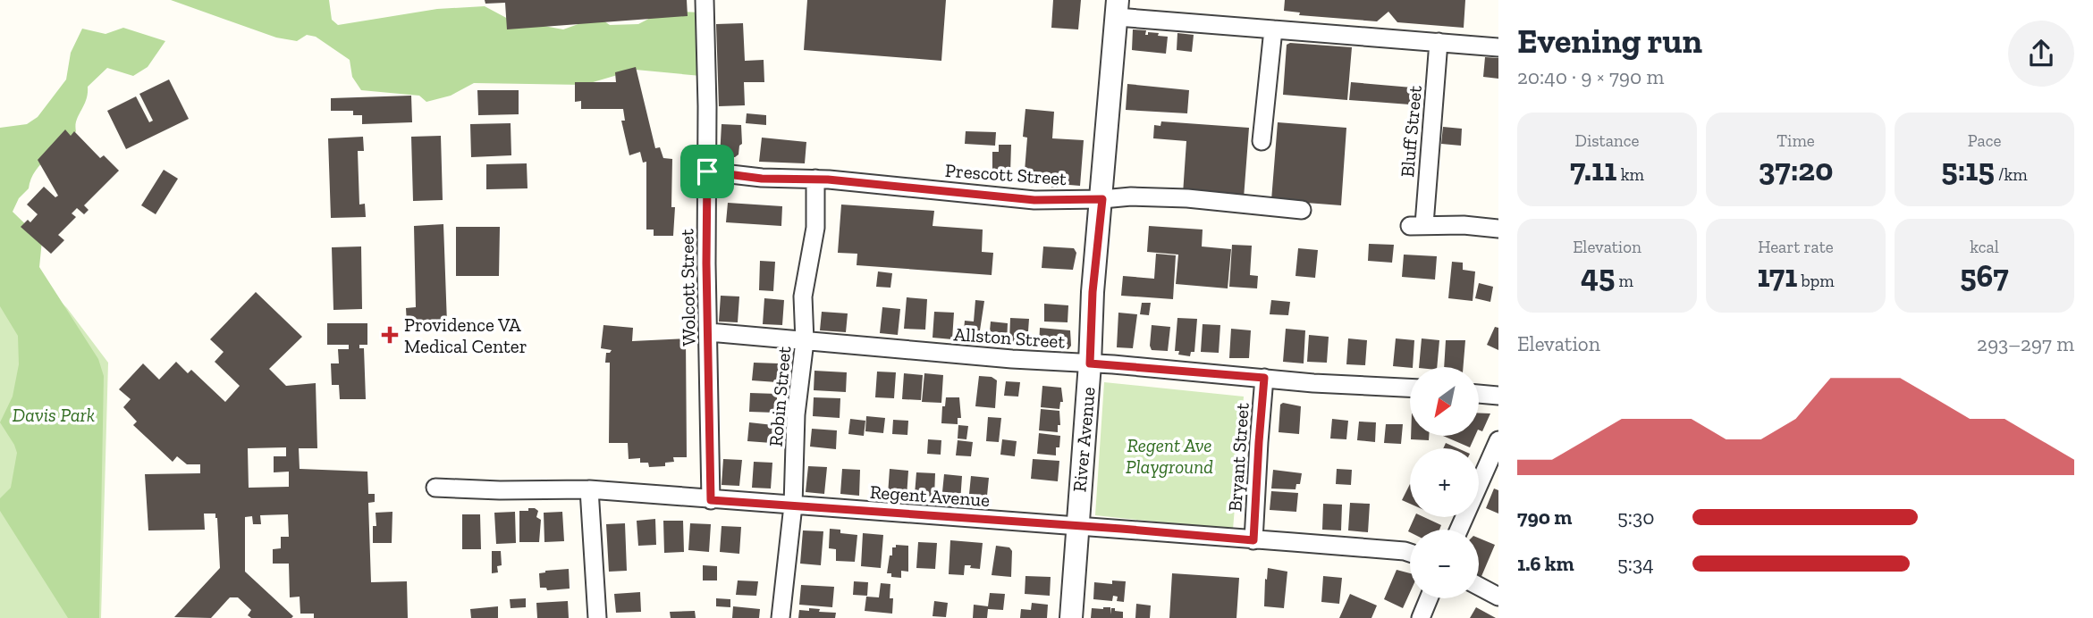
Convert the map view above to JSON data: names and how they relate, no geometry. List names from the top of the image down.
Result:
{
  "streets": {
    "street": [
      "Bluff Street",
      "Prescott Street",
      "Wolcott Street",
      "Allston Street",
      "Robin Street",
      "River Avenue",
      "Bryant Street",
      "Regent Avenue"
    ]
  },
  "crossings": [
    ["Prescott Street", "Wolcott Street"],
    ["Prescott Street", "Robin Street"],
    ["Prescott Street", "River Avenue"],
    ["Wolcott Street", "Allston Street"],
    ["Wolcott Street", "Regent Avenue"],
    ["Allston Street", "Robin Street"],
    ["Allston Street", "River Avenue"],
    ["Allston Street", "Bryant Street"],
    ["Robin Street", "Regent Avenue"],
    ["River Avenue", "Regent Avenue"],
    ["Bryant Street", "Regent Avenue"]
  ],
  "parks": ["Davis Park", "Regent Ave Playground"],
  "places": {
    "health": ["Providence VA Medical Center"]
  },
  "north": "bottom left",
  "page": {
    "heading": ["Evening run", "20:40 · 9 × 790 m"],
    "stats": [
      ["Distance", "7.11 km"],
      ["Time", "37:20"],
      ["Pace", "5:15 /km"],
      ["Elevation", "45 m"],
      ["Heart rate", "171 bpm"],
      ["kcal", "567"]
    ],
    "chart": ["Elevation", "293–297 m"],
    "map_buttons": ["+", "−"],
    "list": [
      {
        "name": "790 m",
        "note": "5:30"
      },
      {
        "name": "1.6 km",
        "note": "5:34"
      }
    ]
  }
}
